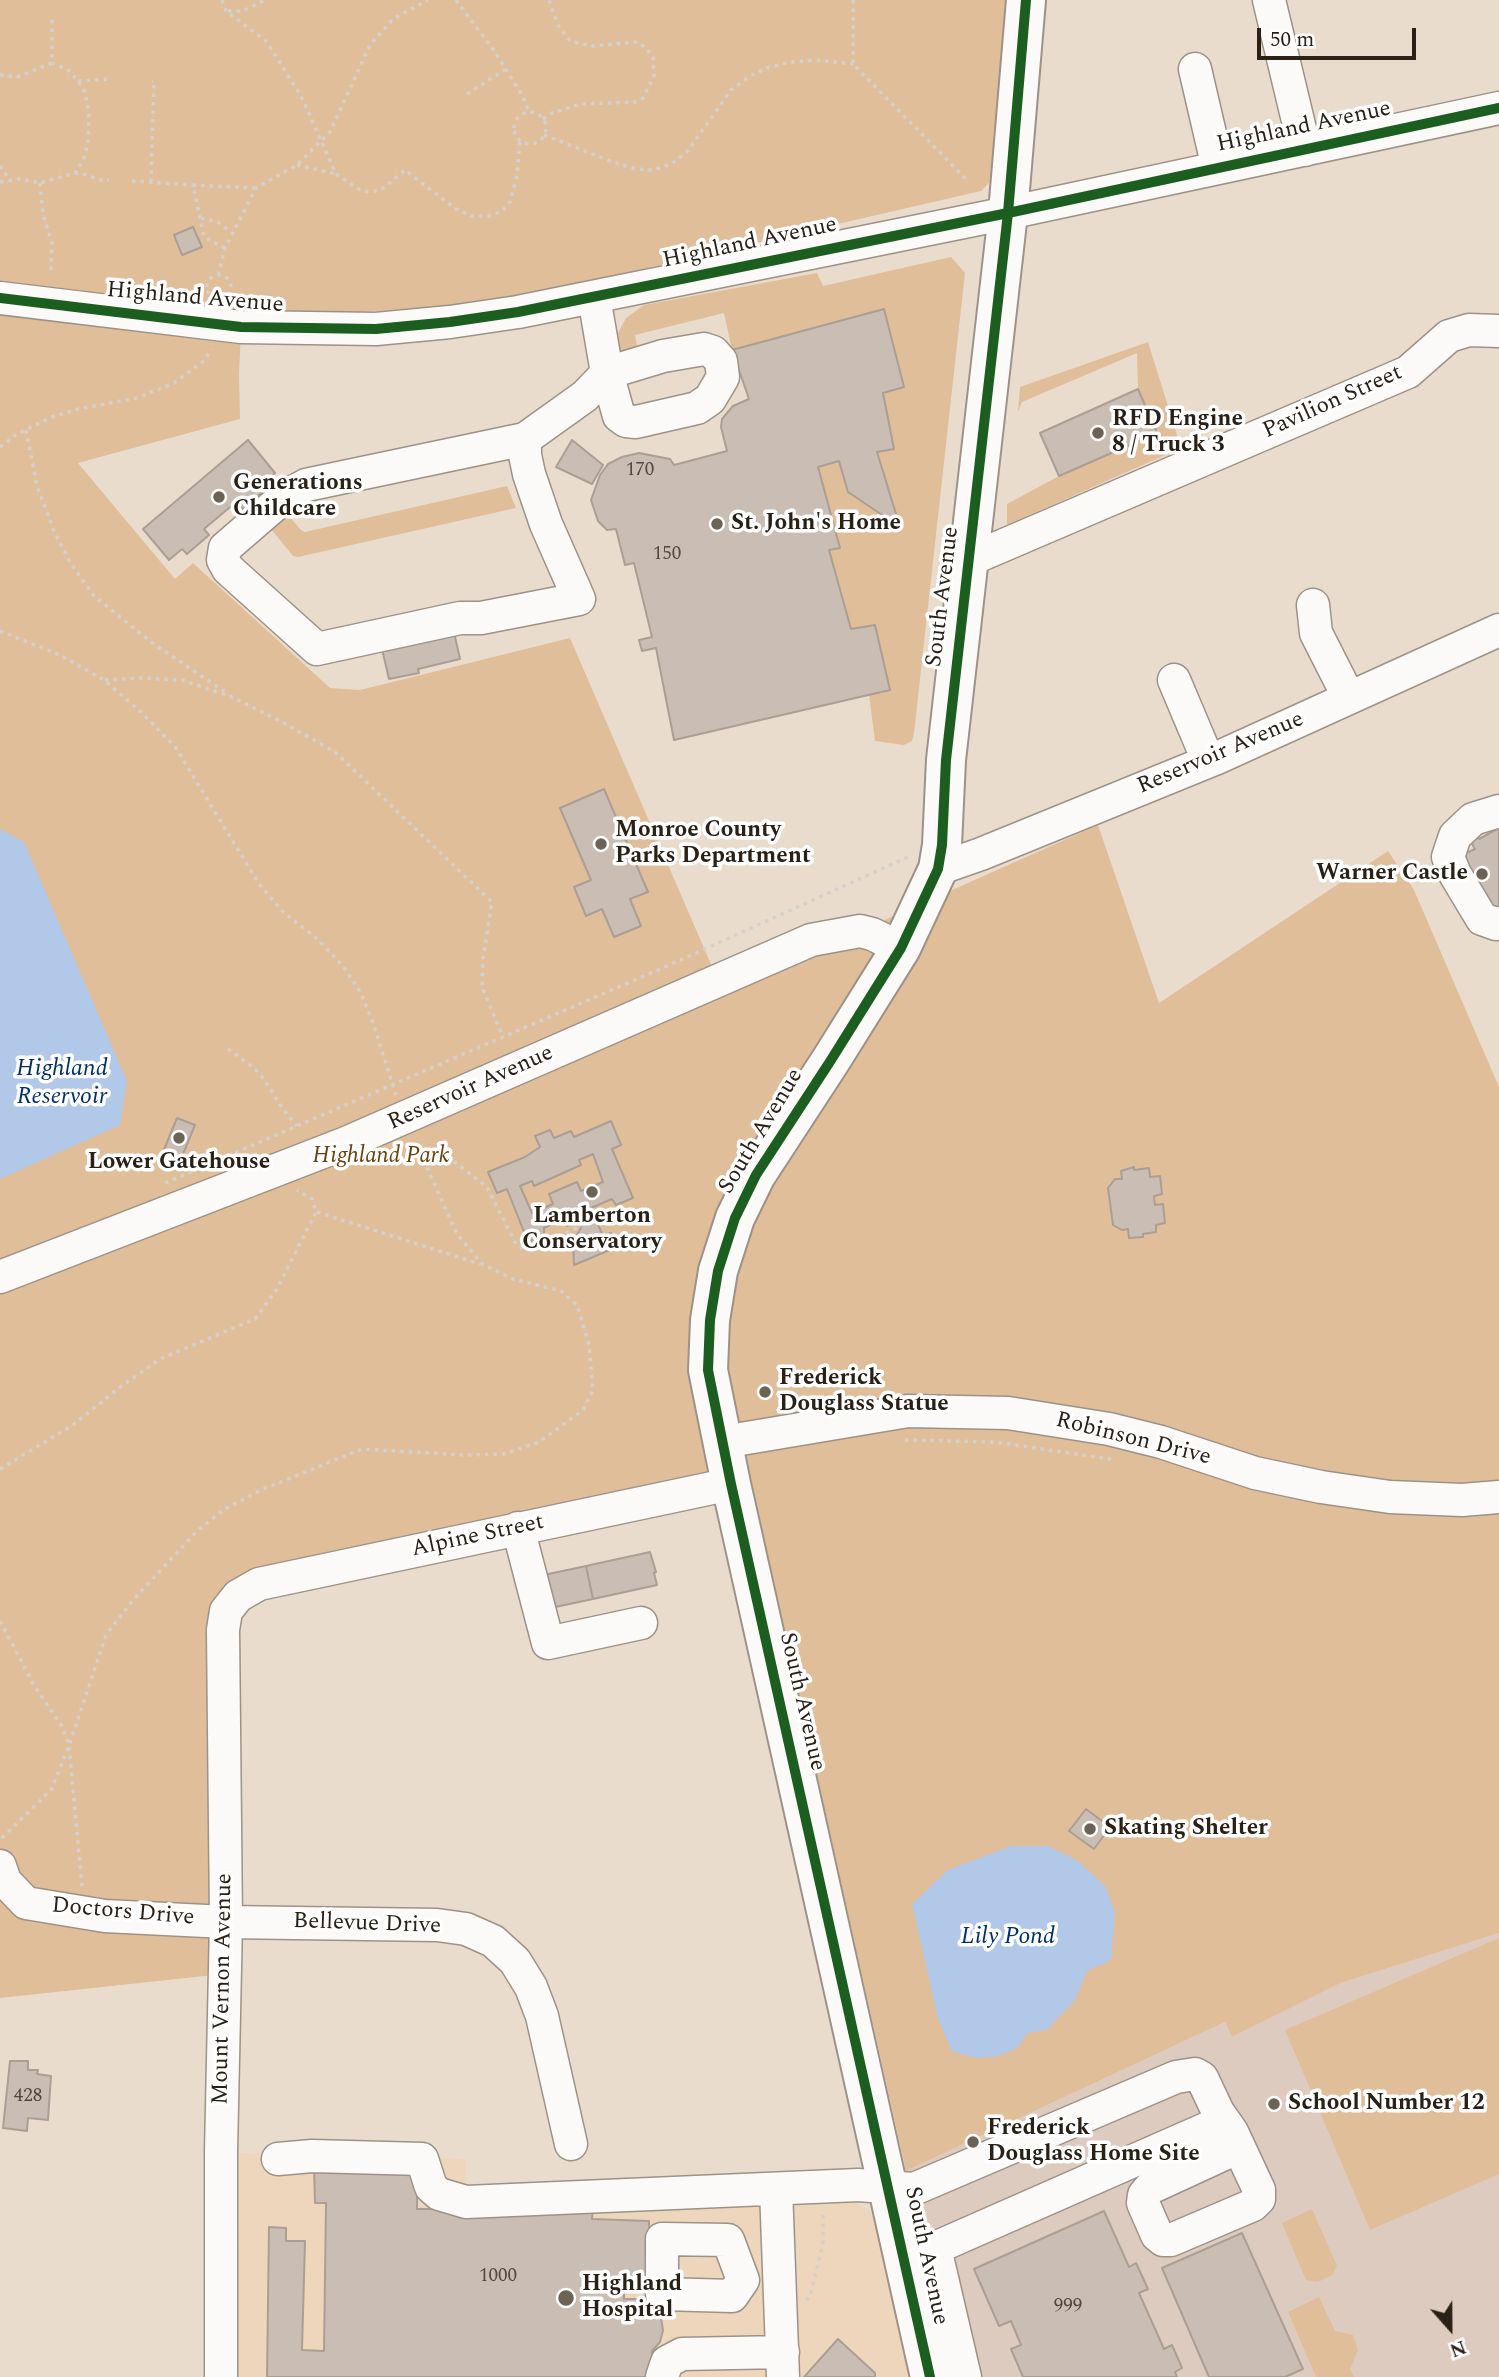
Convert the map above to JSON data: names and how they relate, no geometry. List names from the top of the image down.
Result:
{
  "streets": {
    "main road": ["South Avenue"],
    "street": [
      "Highland Avenue",
      "Pavilion Street",
      "Reservoir Avenue",
      "Robinson Drive",
      "Alpine Street",
      "Doctors Drive",
      "Bellevue Drive",
      "Mount Vernon Avenue"
    ]
  },
  "crossings": [
    ["Highland Avenue", "South Avenue"],
    ["Pavilion Street", "South Avenue"],
    ["South Avenue", "Reservoir Avenue"],
    ["South Avenue", "Robinson Drive"],
    ["South Avenue", "Alpine Street"],
    ["Alpine Street", "Mount Vernon Avenue"],
    ["Doctors Drive", "Bellevue Drive"],
    ["Doctors Drive", "Mount Vernon Avenue"],
    ["Bellevue Drive", "Mount Vernon Avenue"]
  ],
  "water": ["Highland Reservoir", "Lily Pond"],
  "parks": ["Highland Park"],
  "places": [
    "RFD Engine 8 / Truck 3",
    "Generations Childcare",
    "St. John's Home",
    "Monroe County Parks Department",
    "Warner Castle",
    "Lower Gatehouse",
    "Lamberton Conservatory",
    "Frederick Douglass Statue",
    "Skating Shelter",
    "School Number 12",
    "Frederick Douglass Home Site",
    "Highland Hospital"
  ],
  "house_numbers": [
    "170",
    "150",
    "428",
    "1000",
    "999"
  ],
  "scale_bar": "50 m",
  "north": "bottom"
}
